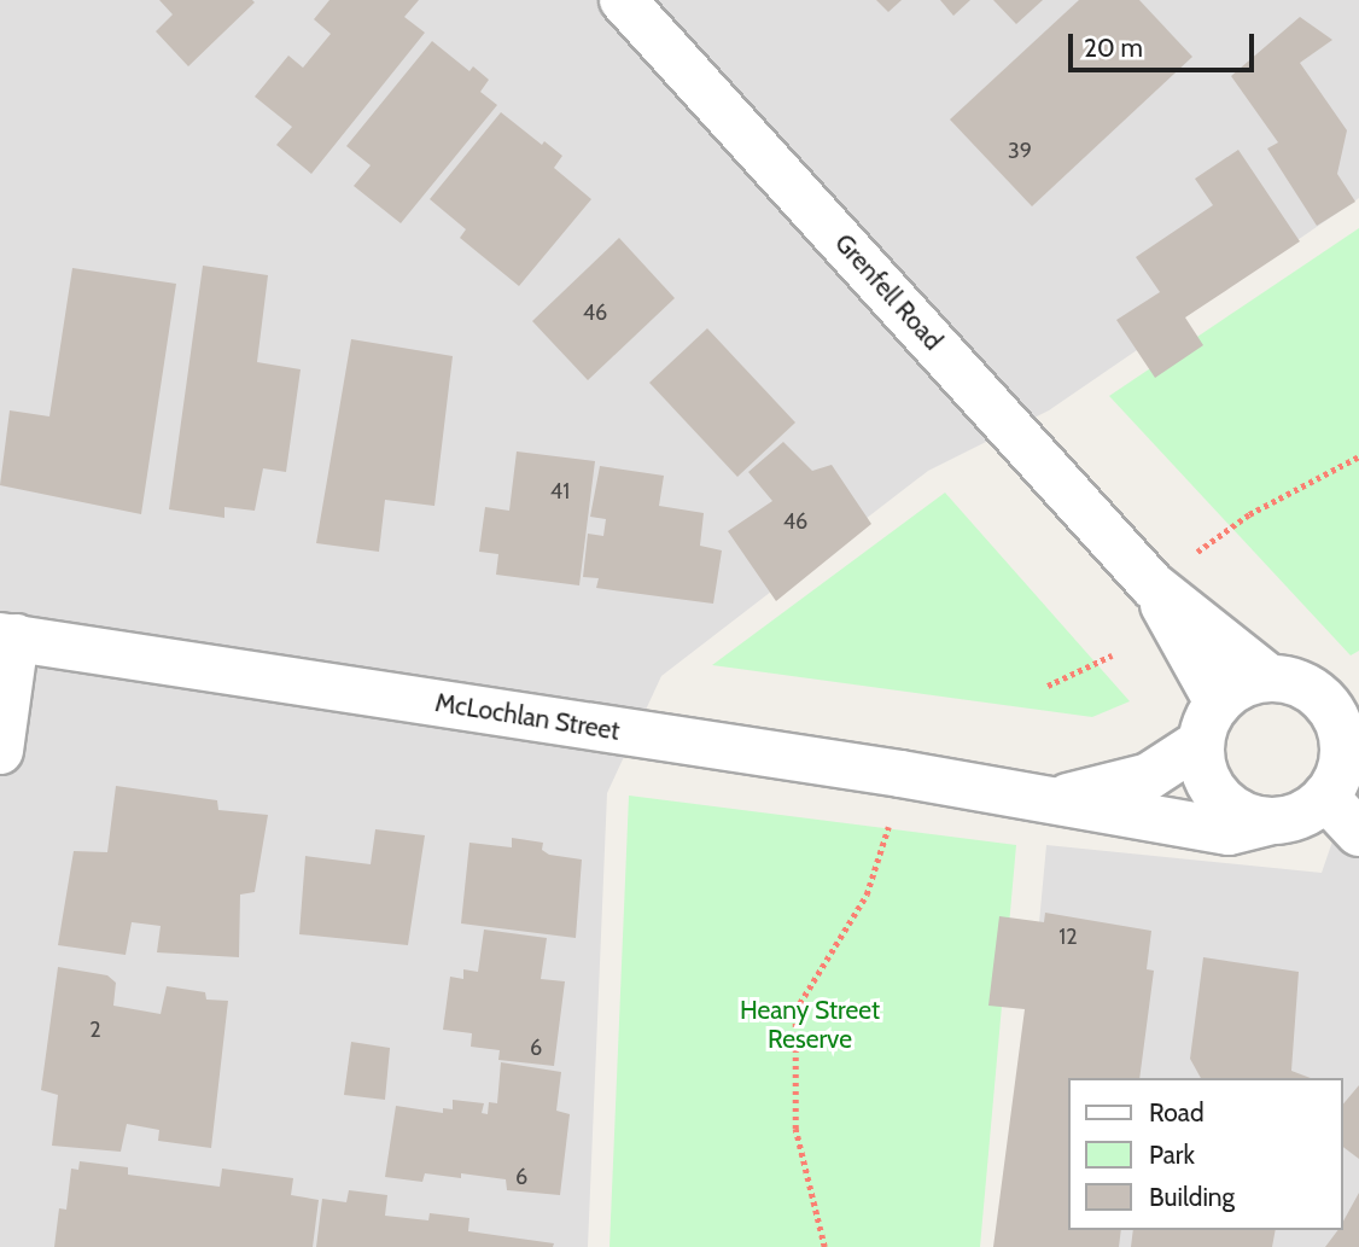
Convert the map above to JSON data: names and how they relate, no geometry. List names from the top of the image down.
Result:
{
  "streets": {
    "street": ["Grenfell Road", "McLochlan Street"]
  },
  "crossings": [
    ["Grenfell Road", "McLochlan Street"]
  ],
  "parks": ["Heany Street Reserve"],
  "house_numbers": [
    "39",
    "46",
    "41",
    "46",
    "12",
    "2",
    "6",
    "6"
  ],
  "legend": ["Road", "Park", "Building"],
  "scale_bar": "20 m"
}
